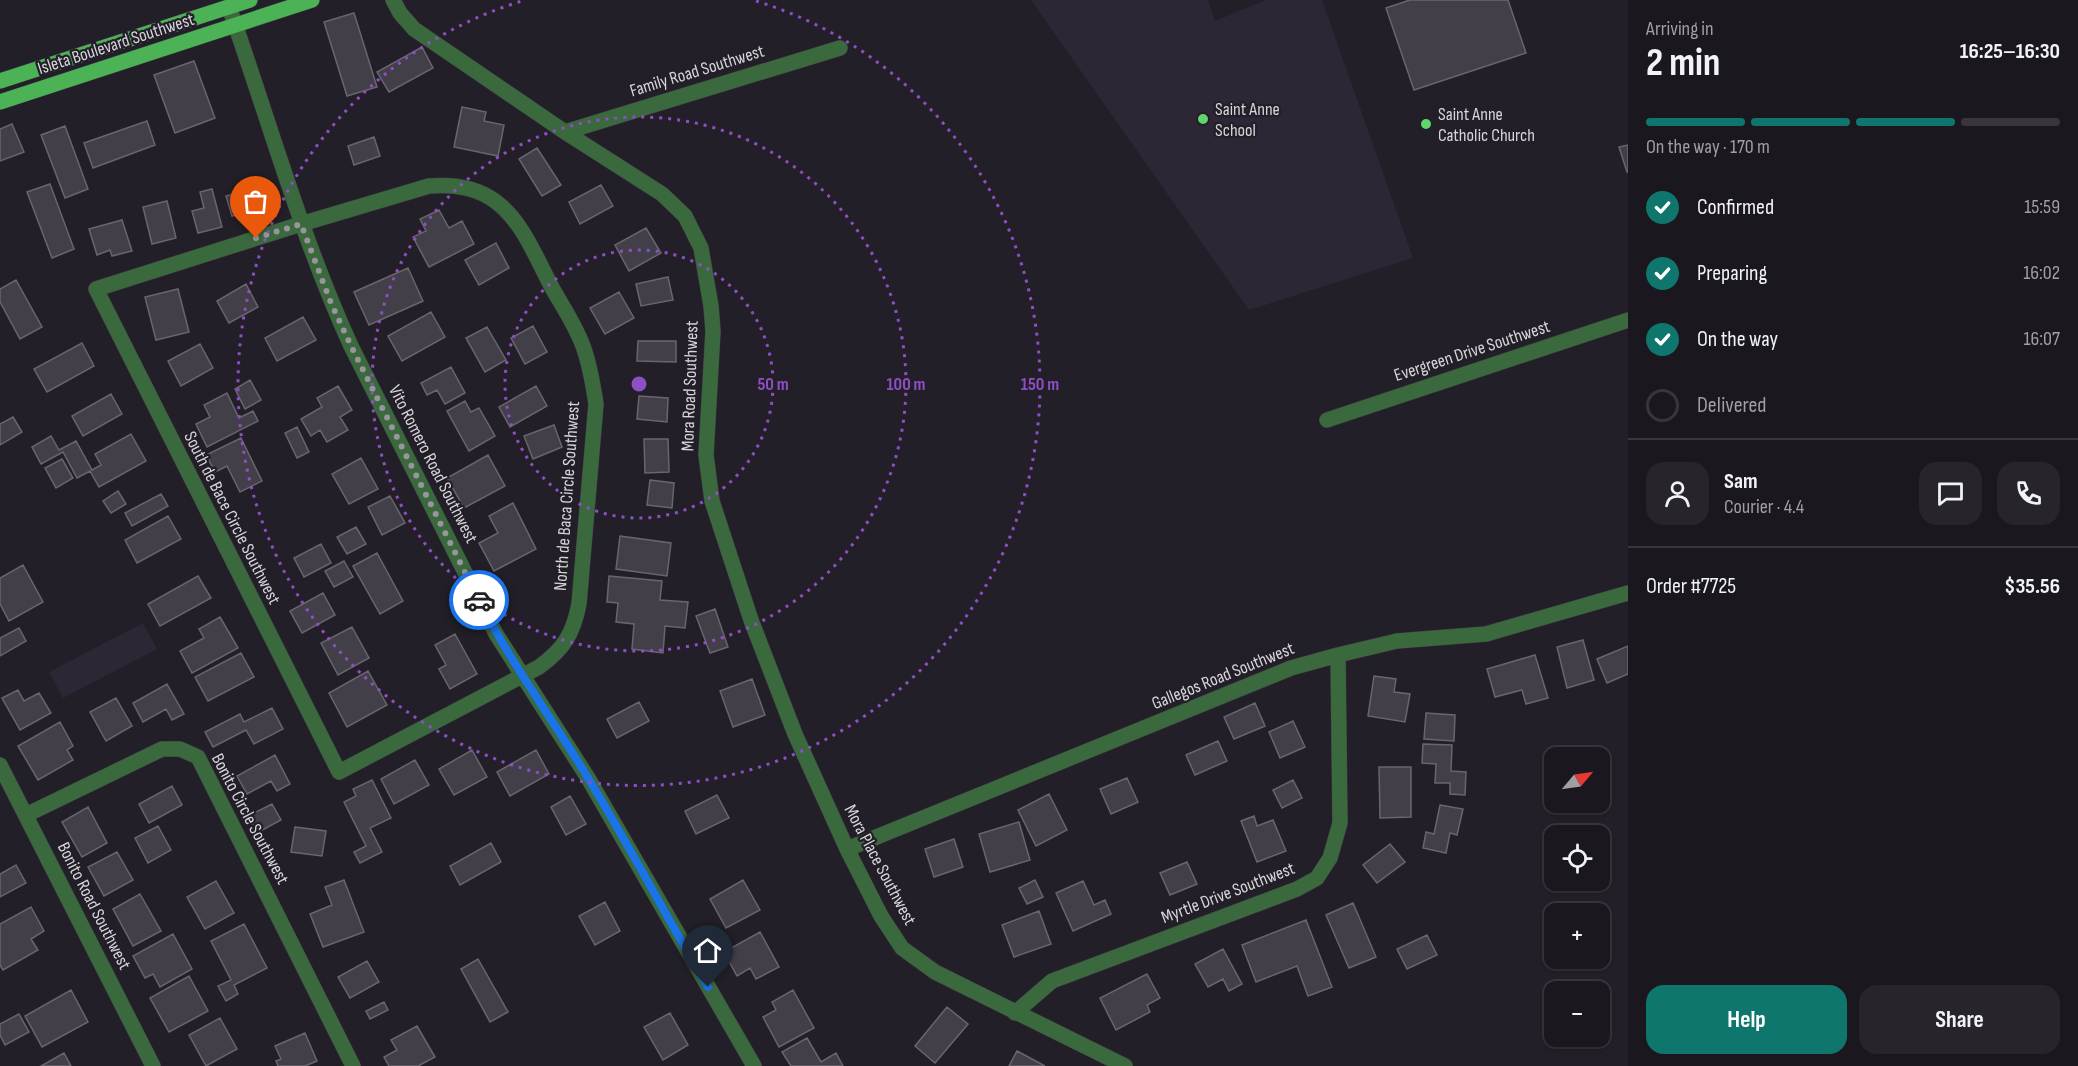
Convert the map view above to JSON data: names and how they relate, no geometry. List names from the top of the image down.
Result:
{
  "streets": {
    "main road": ["Isleta Boulevard Southwest"],
    "street": [
      "Family Road Southwest",
      "Evergreen Drive Southwest",
      "Mora Road Southwest",
      "Vito Romero Road Southwest",
      "North de Baca Circle Southwest",
      "South de Bace Circle Southwest",
      "Gallegos Road Southwest",
      "Bonito Circle Southwest",
      "Mora Place Southwest",
      "Myrtle Drive Southwest",
      "Bonito Road Southwest"
    ]
  },
  "crossings": [
    ["Isleta Boulevard Southwest", "Vito Romero Road Southwest"],
    ["Family Road Southwest", "Mora Road Southwest"],
    ["Mora Road Southwest", "Mora Place Southwest"],
    ["Vito Romero Road Southwest", "North de Baca Circle Southwest"],
    ["Vito Romero Road Southwest", "South de Bace Circle Southwest"],
    ["North de Baca Circle Southwest", "South de Bace Circle Southwest"],
    ["Gallegos Road Southwest", "Mora Place Southwest"],
    ["Gallegos Road Southwest", "Myrtle Drive Southwest"],
    ["Bonito Circle Southwest", "Bonito Road Southwest"],
    ["Mora Place Southwest", "Myrtle Drive Southwest"]
  ],
  "places": ["Saint Anne School", "Saint Anne Catholic Church"],
  "north": "top right",
  "page": {
    "heading": ["2 min", "Arriving in", "16:25–16:30"],
    "panel": [
      "Sam",
      "Courier · 4.4",
      "Order #7725",
      "$35.56"
    ],
    "bar": "On the way · 170 m",
    "list": [
      ["Confirmed", "15:59"],
      ["Preparing", "16:02"],
      ["On the way", "16:07"],
      "Delivered"
    ],
    "map_buttons": ["+", "−"],
    "buttons": ["Help", "Share"]
  },
  "rings": ["50 m", "100 m", "150 m"]
}
